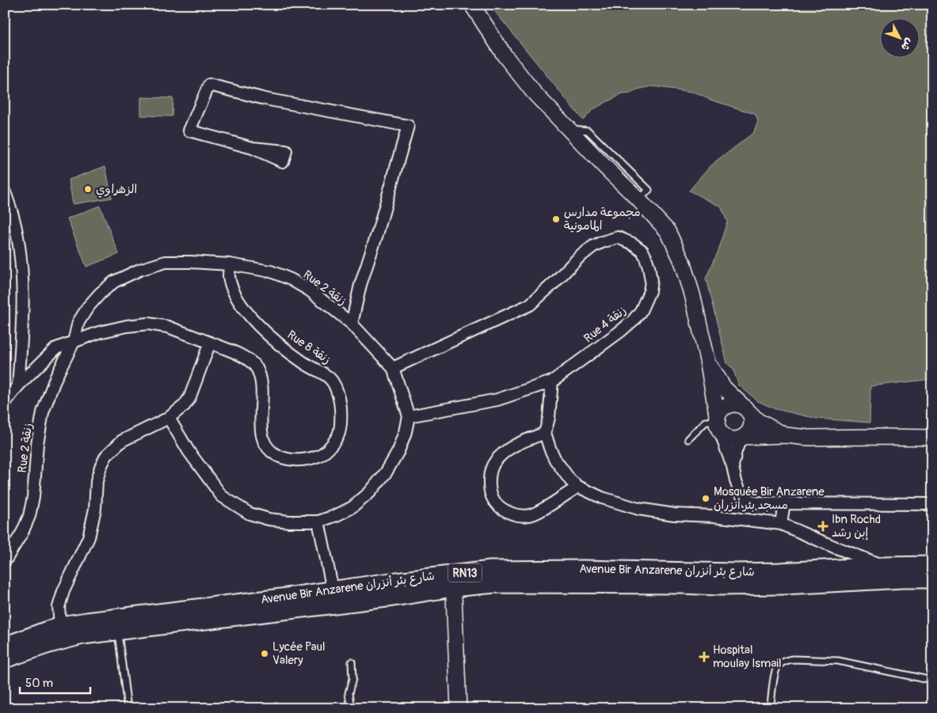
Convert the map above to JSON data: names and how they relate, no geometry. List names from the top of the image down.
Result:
{
  "streets": {
    "main road": ["Avenue Bir Anzarene شارع بئر أنزران", "RN13"],
    "street": ["Rue 2 زنقة", "Rue 4 زنقة", "Rue 8 زنقة"]
  },
  "crossings": [
    ["Rue 2 زنقة", "Rue 4 زنقة"],
    ["Rue 2 زنقة", "Rue 8 زنقة"]
  ],
  "places": {
    "other": [
      "الزهراوي",
      "مجموعة مدارس المامونية",
      "Mosquée Bir Anzarene مسجد بئر أنزران",
      "Lycée Paul Valery"
    ],
    "health": ["Ibn Rochd إبن رشد", "Hospital moulay Ismail"]
  },
  "scale_bar": "50 m",
  "north": "bottom right"
}
